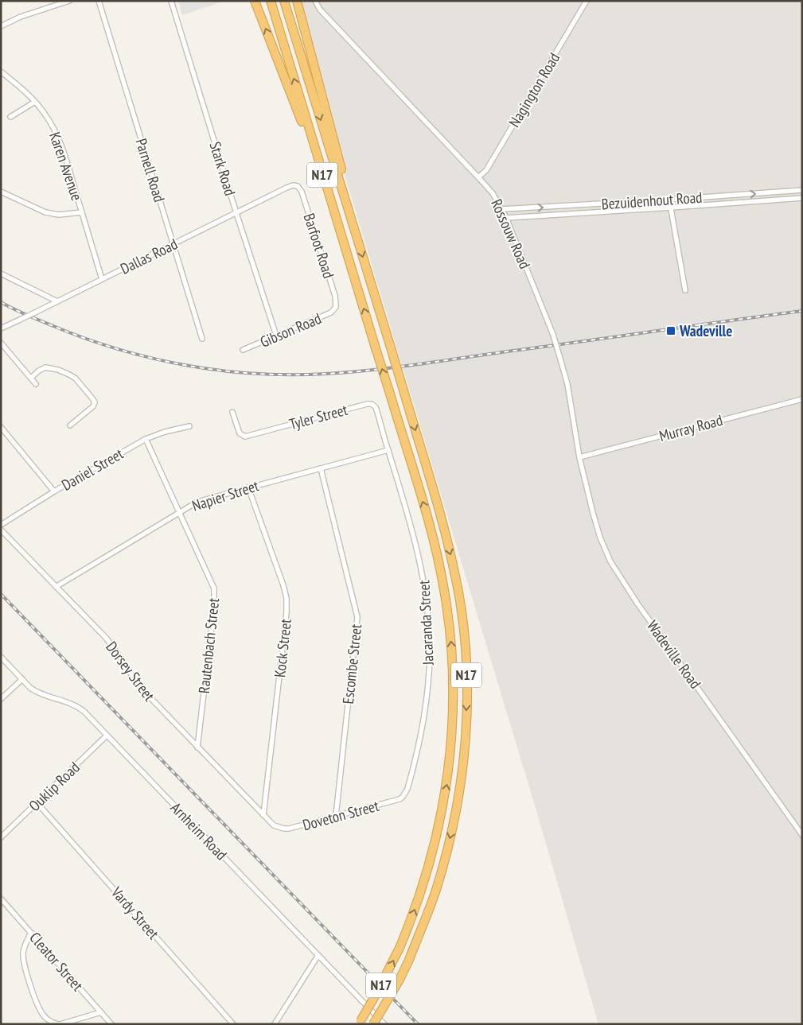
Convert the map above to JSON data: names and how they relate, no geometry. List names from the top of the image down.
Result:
{
  "streets": {
    "highway": ["N17"],
    "street": [
      "Nagington Road",
      "Karen Avenue",
      "Stark Road",
      "Parnell Road",
      "Bezuidenhout Road",
      "Rossouw Road",
      "Barfoot Road",
      "Dallas Road",
      "Gibson Road",
      "Tyler Street",
      "Murray Road",
      "Daniel Street",
      "Napier Street",
      "Jacaranda Street",
      "Rautenbach Street",
      "Kock Street",
      "Wadeville Road",
      "Escombe Street",
      "Dorsey Street",
      "Ouklip Road",
      "Doveton Street",
      "Arnheim Road",
      "Vardy Street",
      "Cleator Street"
    ]
  },
  "crossings": [
    ["Nagington Road", "Rossouw Road"],
    ["Karen Avenue", "Dallas Road"],
    ["Stark Road", "Dallas Road"],
    ["Stark Road", "Gibson Road"],
    ["Parnell Road", "Dallas Road"],
    ["Bezuidenhout Road", "Rossouw Road"],
    ["Rossouw Road", "Murray Road"],
    ["Rossouw Road", "Wadeville Road"],
    ["Barfoot Road", "Dallas Road"],
    ["Barfoot Road", "Gibson Road"],
    ["Tyler Street", "Napier Street"],
    ["Tyler Street", "Jacaranda Street"],
    ["Murray Road", "Wadeville Road"],
    ["Daniel Street", "Rautenbach Street"],
    ["Napier Street", "Jacaranda Street"],
    ["Napier Street", "Rautenbach Street"],
    ["Napier Street", "Kock Street"],
    ["Napier Street", "Escombe Street"],
    ["Napier Street", "Dorsey Street"],
    ["Jacaranda Street", "Doveton Street"],
    ["Rautenbach Street", "Dorsey Street"],
    ["Kock Street", "Dorsey Street"],
    ["Escombe Street", "Doveton Street"],
    ["Dorsey Street", "Doveton Street"],
    ["Ouklip Road", "Arnheim Road"],
    ["Ouklip Road", "Vardy Street"]
  ],
  "places": {
    "transit": ["Wadeville"]
  }
}
